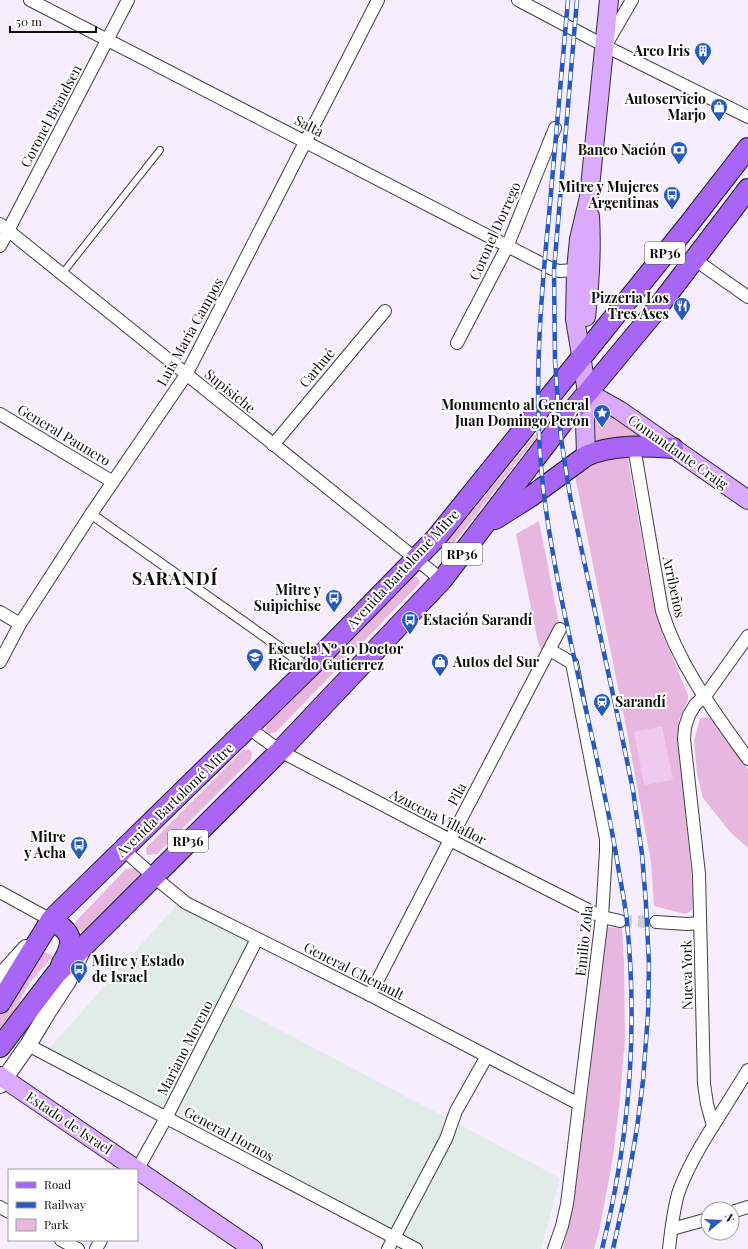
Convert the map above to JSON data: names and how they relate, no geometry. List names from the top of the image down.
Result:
{
  "streets": {
    "main road": [
      "RP36",
      "Comandante Craig",
      "Avenida Bartolomé Mitre",
      "Estado de Israel"
    ],
    "street": [
      "Coronel Brandsen",
      "Salta",
      "Coronel Dorrego",
      "Luis María Campos",
      "Carhué",
      "Supisiche",
      "General Paunero",
      "Arribeños",
      "Pila",
      "Azucena Villaflor",
      "Emilio Zola",
      "General Chenault",
      "Nueva York",
      "Mariano Moreno",
      "General Hornos"
    ]
  },
  "crossings": [
    ["Coronel Brandsen", "Salta"],
    ["Coronel Brandsen", "Supisiche"],
    ["Salta", "Coronel Dorrego"],
    ["Salta", "Luis María Campos"],
    ["RP36", "Supisiche"],
    ["RP36", "Comandante Craig"],
    ["RP36", "Azucena Villaflor"],
    ["RP36", "General Chenault"],
    ["Luis María Campos", "Supisiche"],
    ["Luis María Campos", "General Paunero"],
    ["Carhué", "Supisiche"],
    ["Supisiche", "Avenida Bartolomé Mitre"],
    ["Avenida Bartolomé Mitre", "Azucena Villaflor"],
    ["Avenida Bartolomé Mitre", "General Chenault"],
    ["Arribeños", "Nueva York"],
    ["Pila", "Azucena Villaflor"],
    ["Pila", "Emilio Zola"],
    ["Pila", "General Chenault"],
    ["Azucena Villaflor", "Emilio Zola"],
    ["Emilio Zola", "General Chenault"],
    ["General Chenault", "Mariano Moreno"],
    ["Mariano Moreno", "General Hornos"]
  ],
  "districts": ["SARANDÍ"],
  "places": {
    "building": ["Arco Iris"],
    "shop": ["Autoservicio Marjo", "Autos del Sur"],
    "bank": ["Banco Nación"],
    "bus stop": [
      "Mitre y Mujeres Argentinas",
      "Mitre y Suipichise",
      "Estación Sarandí",
      "Mitre y Acha",
      "Mitre y Estado de Israel"
    ],
    "restaurant": ["Pizzeria Los Tres Ases"],
    "place": ["Monumento al General Juan Domingo Perón"],
    "school or university": ["Escuela Nº 10 Doctor Ricardo Gutierrez"],
    "station": ["Sarandí"]
  },
  "legend": ["Road", "Railway", "Park"],
  "scale_bar": "50 m",
  "north": "right"
}
